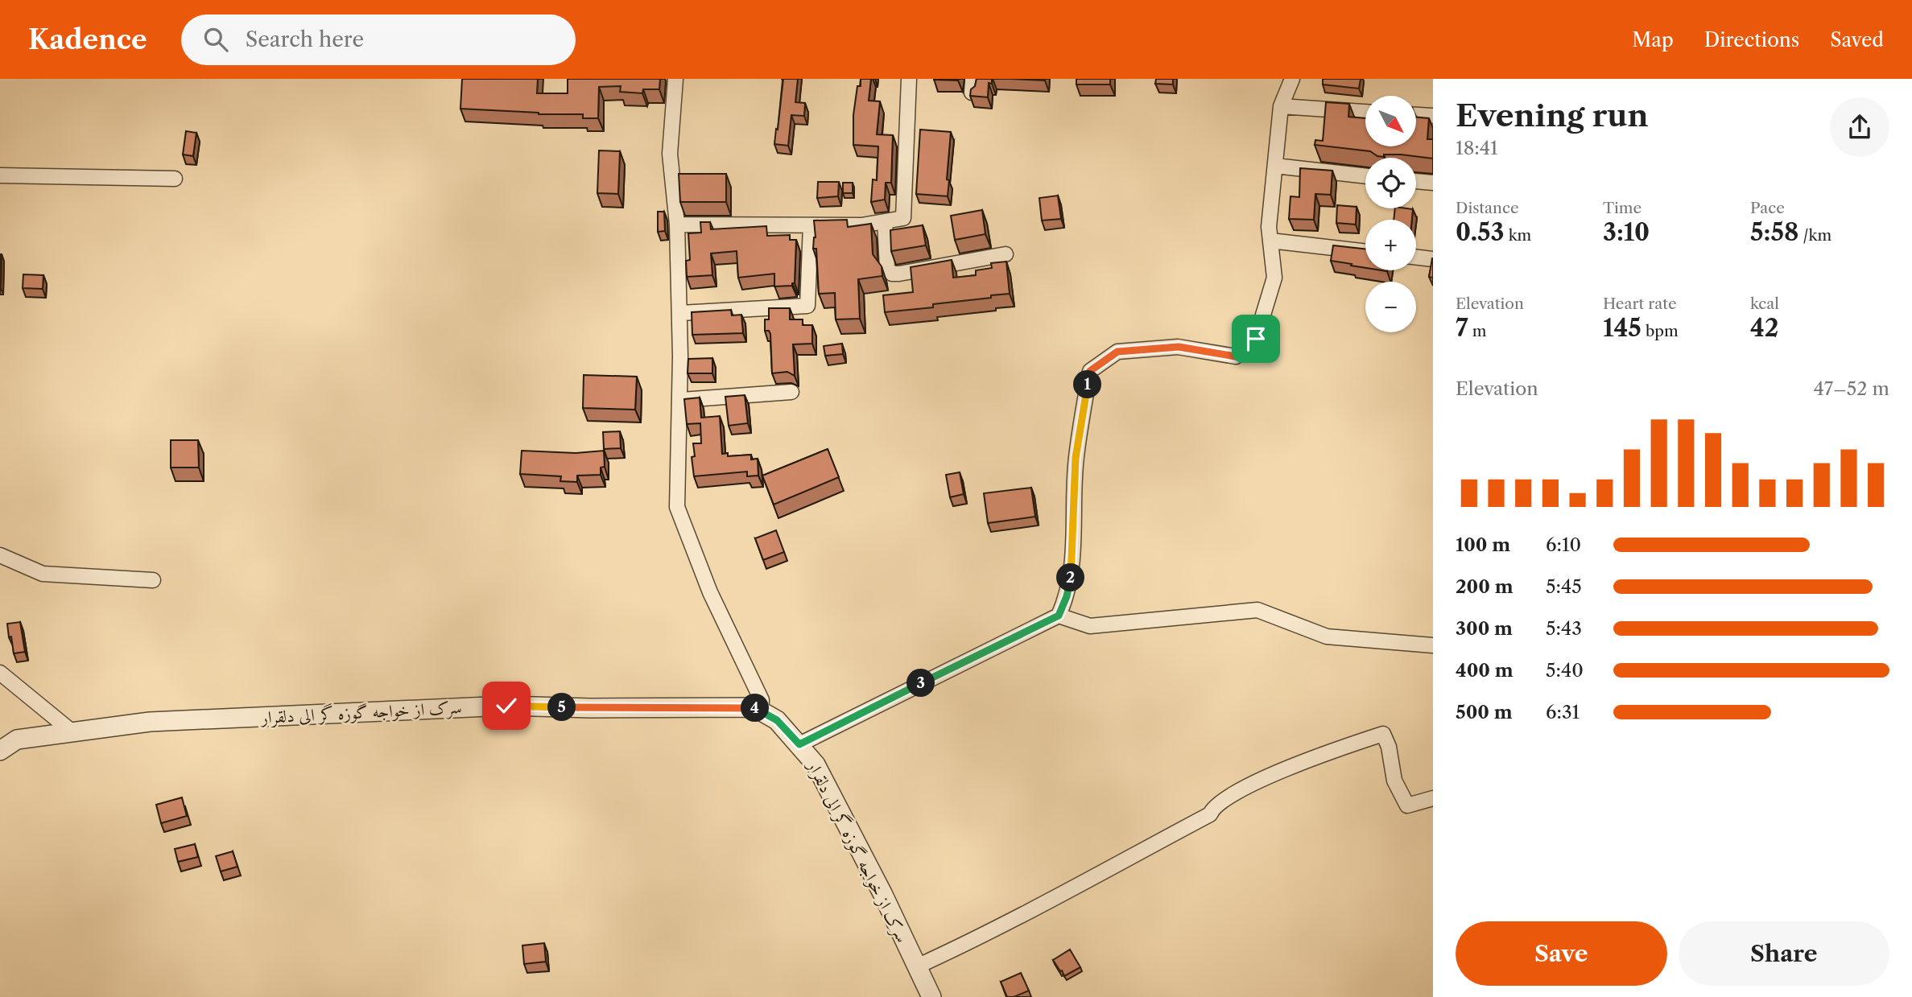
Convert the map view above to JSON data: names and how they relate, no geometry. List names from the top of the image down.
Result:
{
  "streets": {
    "street": ["سرک از خواجه گوزه گر الی دلقرار"]
  },
  "north": "bottom right",
  "page": {
    "header": "Kadence",
    "search": "Search here",
    "nav": ["Map", "Directions", "Saved"],
    "heading": ["Evening run", "18:41"],
    "map_buttons": ["+", "−"],
    "stats": [
      ["Distance", "0.53 km"],
      ["Time", "3:10"],
      ["Pace", "5:58 /km"],
      ["Elevation", "7 m"],
      ["Heart rate", "145 bpm"],
      ["kcal", "42"]
    ],
    "chart": ["Elevation", "47–52 m"],
    "pins": [
      "1",
      "2",
      "3",
      "5",
      "4"
    ],
    "list": [
      {
        "name": "100 m",
        "note": "6:10"
      },
      {
        "name": "200 m",
        "note": "5:45"
      },
      {
        "name": "300 m",
        "note": "5:43"
      },
      {
        "name": "400 m",
        "note": "5:40"
      },
      {
        "name": "500 m",
        "note": "6:31"
      }
    ],
    "buttons": ["Save", "Share"]
  }
}
